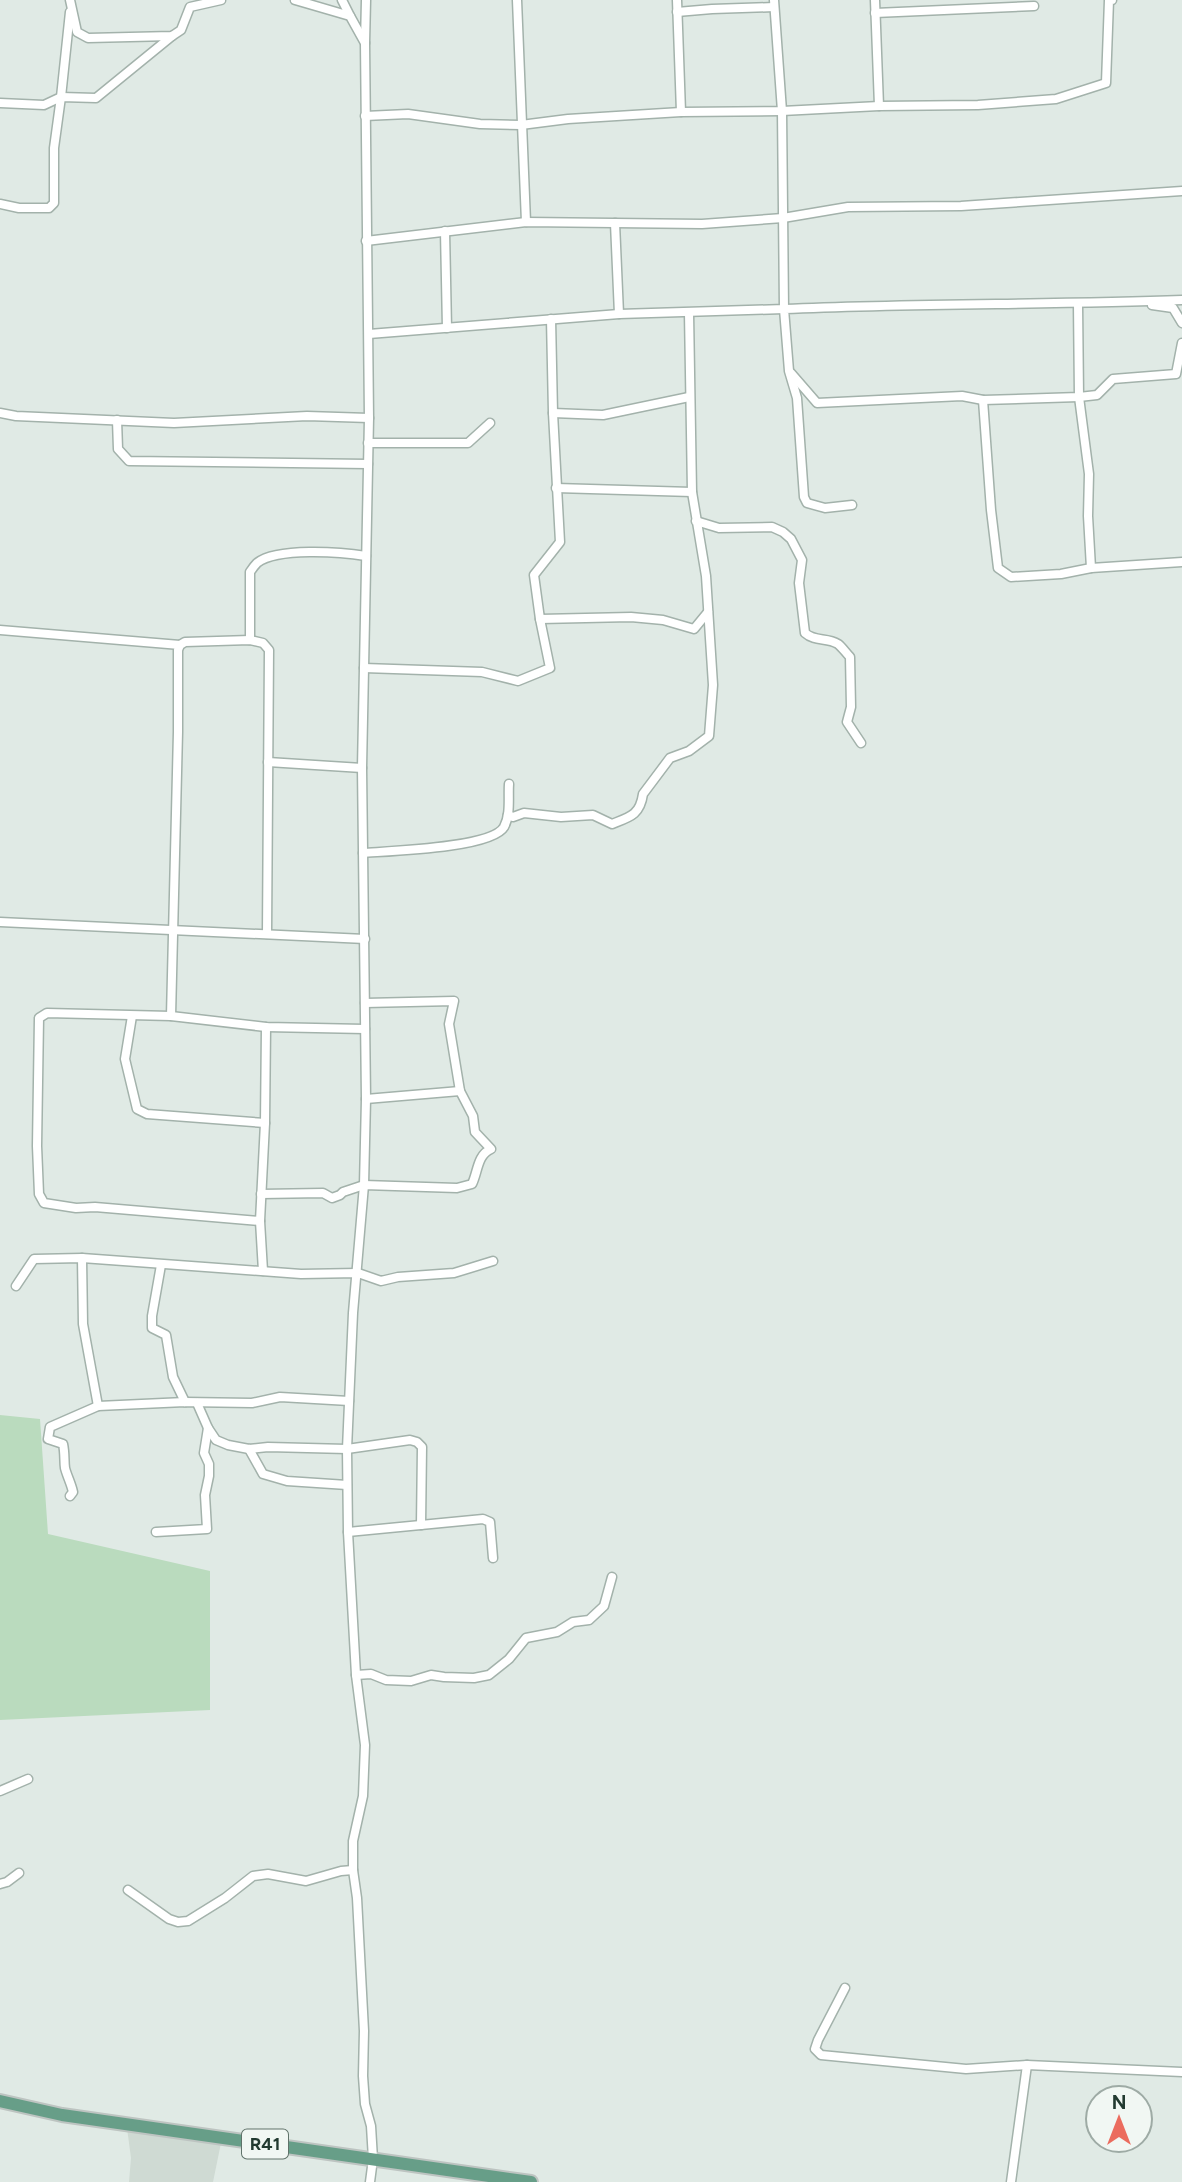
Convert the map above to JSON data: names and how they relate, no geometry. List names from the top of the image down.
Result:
{
  "streets": {
    "main road": ["R41"]
  },
  "north": "top"
}
